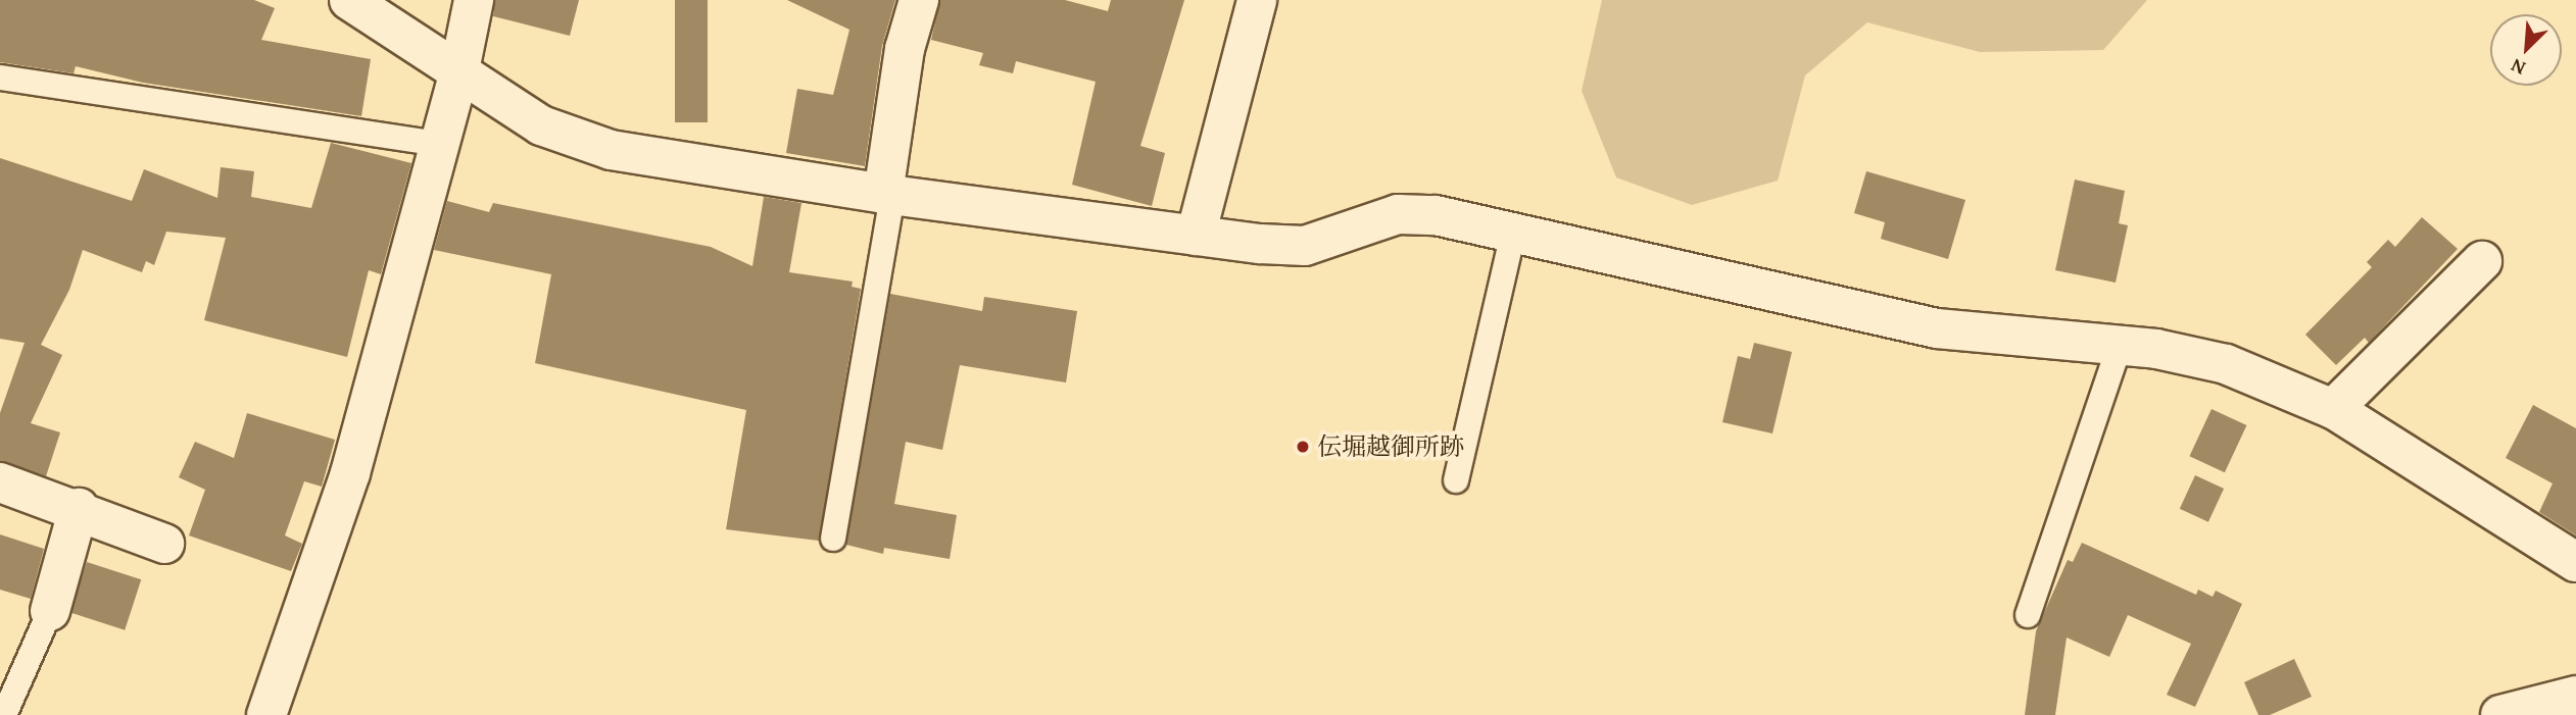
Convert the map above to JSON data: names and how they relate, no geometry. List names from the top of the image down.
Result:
{
  "places": ["伝堀越御所跡"],
  "north": "bottom left"
}
